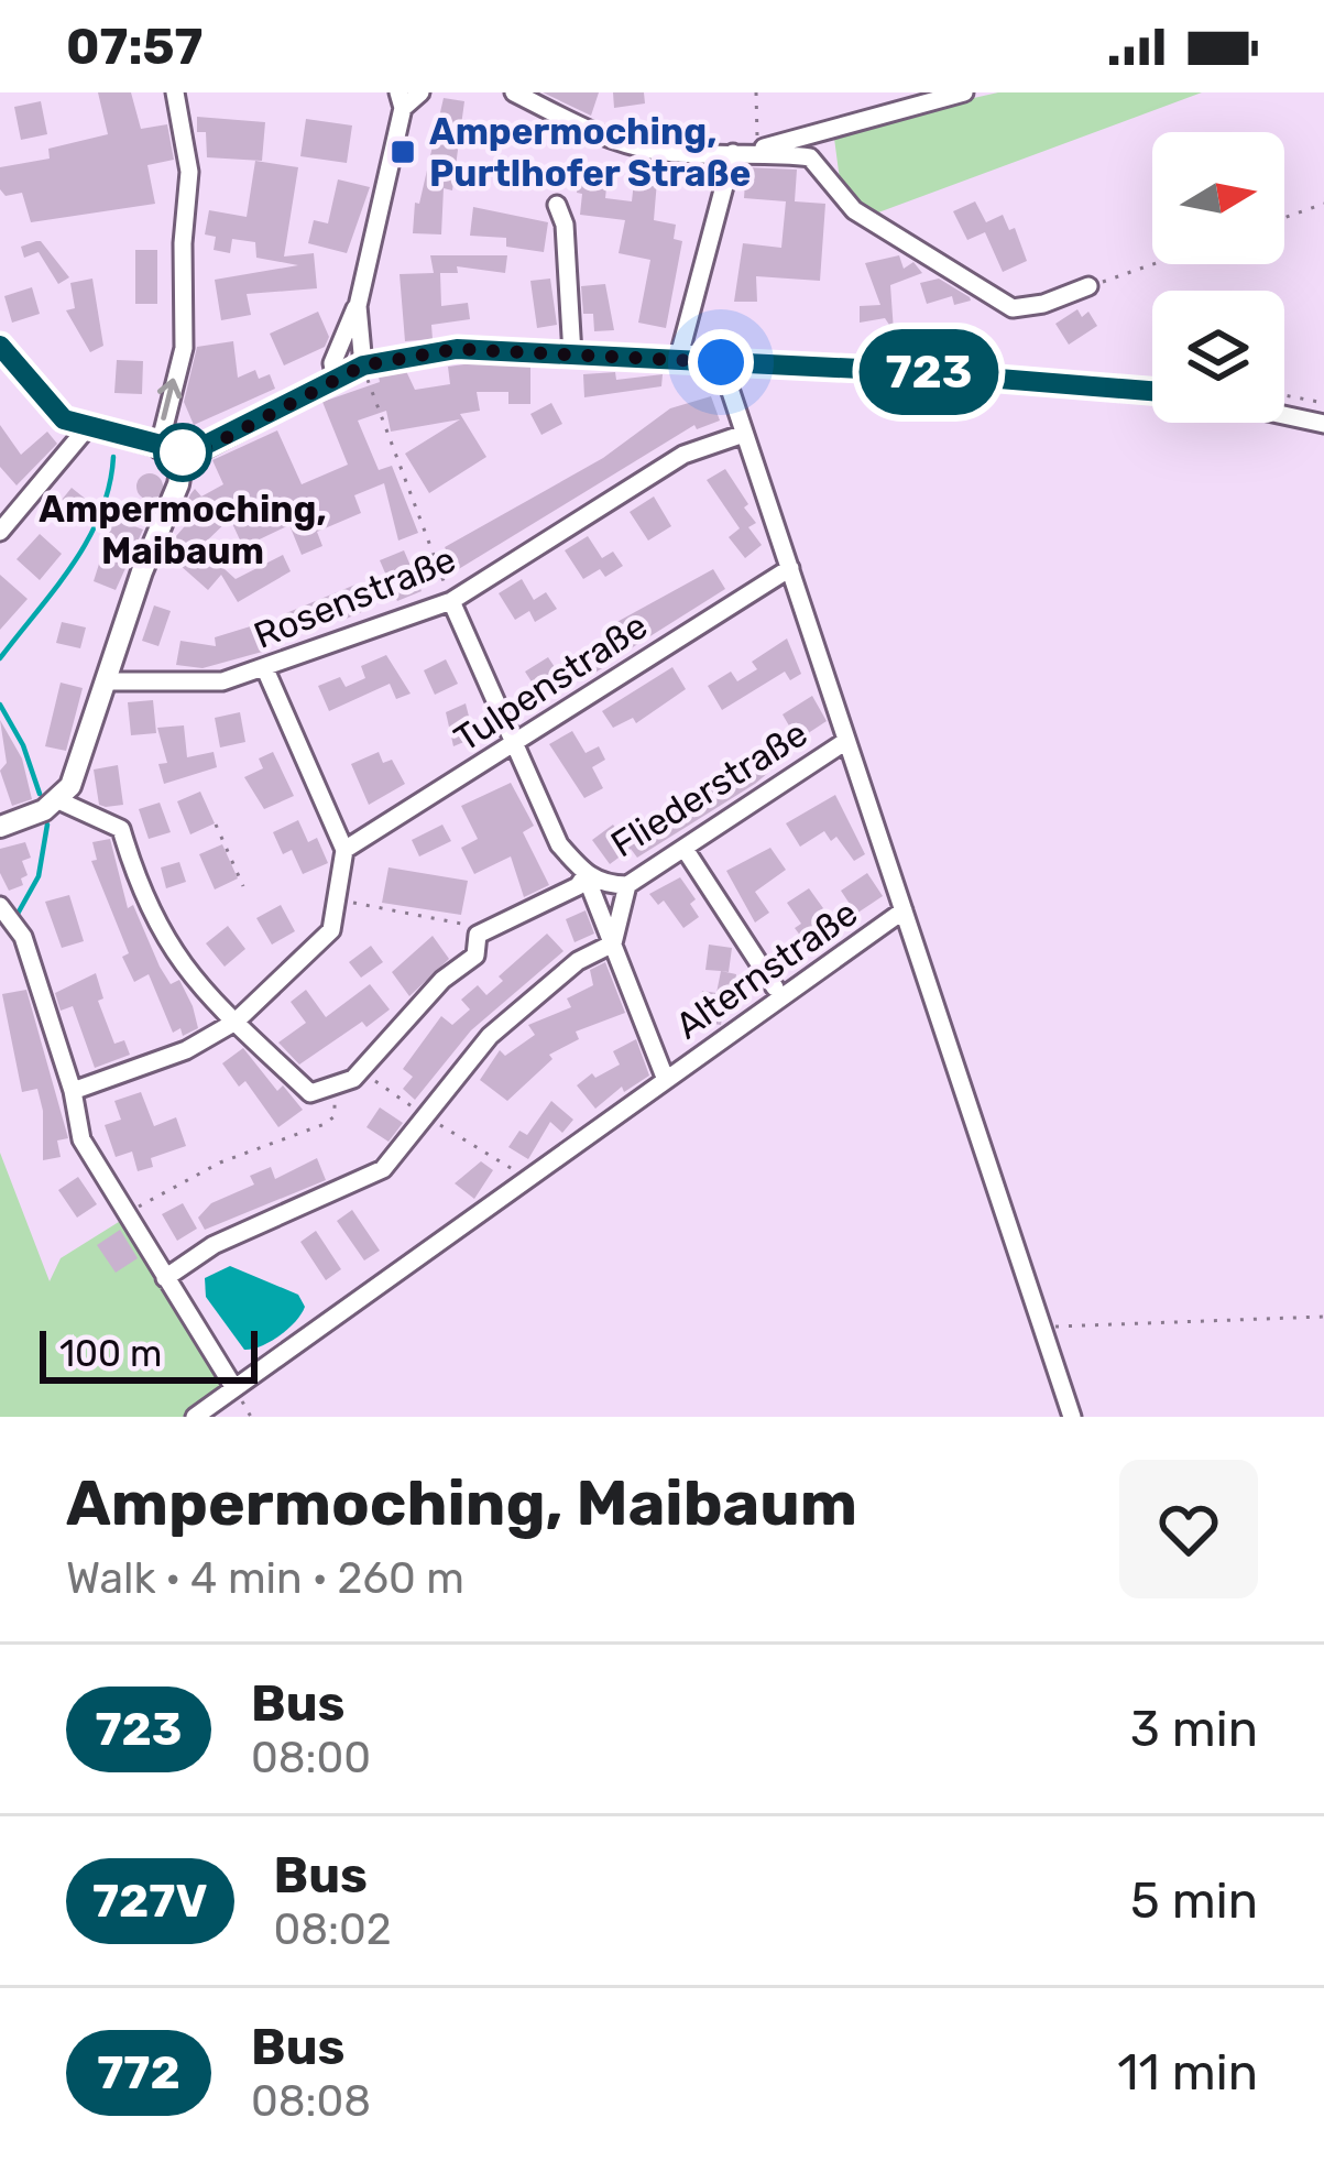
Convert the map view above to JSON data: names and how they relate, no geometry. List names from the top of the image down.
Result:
{
  "streets": {
    "street": [
      "Rosenstraße",
      "Tulpenstraße",
      "Fliederstraße",
      "Alternstraße"
    ]
  },
  "crossings": [
    ["Rosenstraße", "Alternstraße"],
    ["Tulpenstraße", "Alternstraße"],
    ["Fliederstraße", "Alternstraße"]
  ],
  "places": {
    "transit": ["Ampermoching, Purtlhofer Straße"],
    "other": ["Ampermoching, Maibaum"]
  },
  "lines": ["bus line 723"],
  "scale_bar": "100 m",
  "north": "right",
  "page": {
    "status": "07:57",
    "on_map": "723",
    "scale": "100 m",
    "heading": ["Ampermoching, Maibaum", "Walk · 4 min · 260 m"],
    "list": [
      {
        "mark": "723",
        "name": "Bus",
        "note": "08:00",
        "value": "3 min"
      },
      {
        "mark": "727V",
        "name": "Bus",
        "note": "08:02",
        "value": "5 min"
      },
      {
        "mark": "772",
        "name": "Bus",
        "note": "08:08",
        "value": "11 min"
      }
    ]
  }
}
